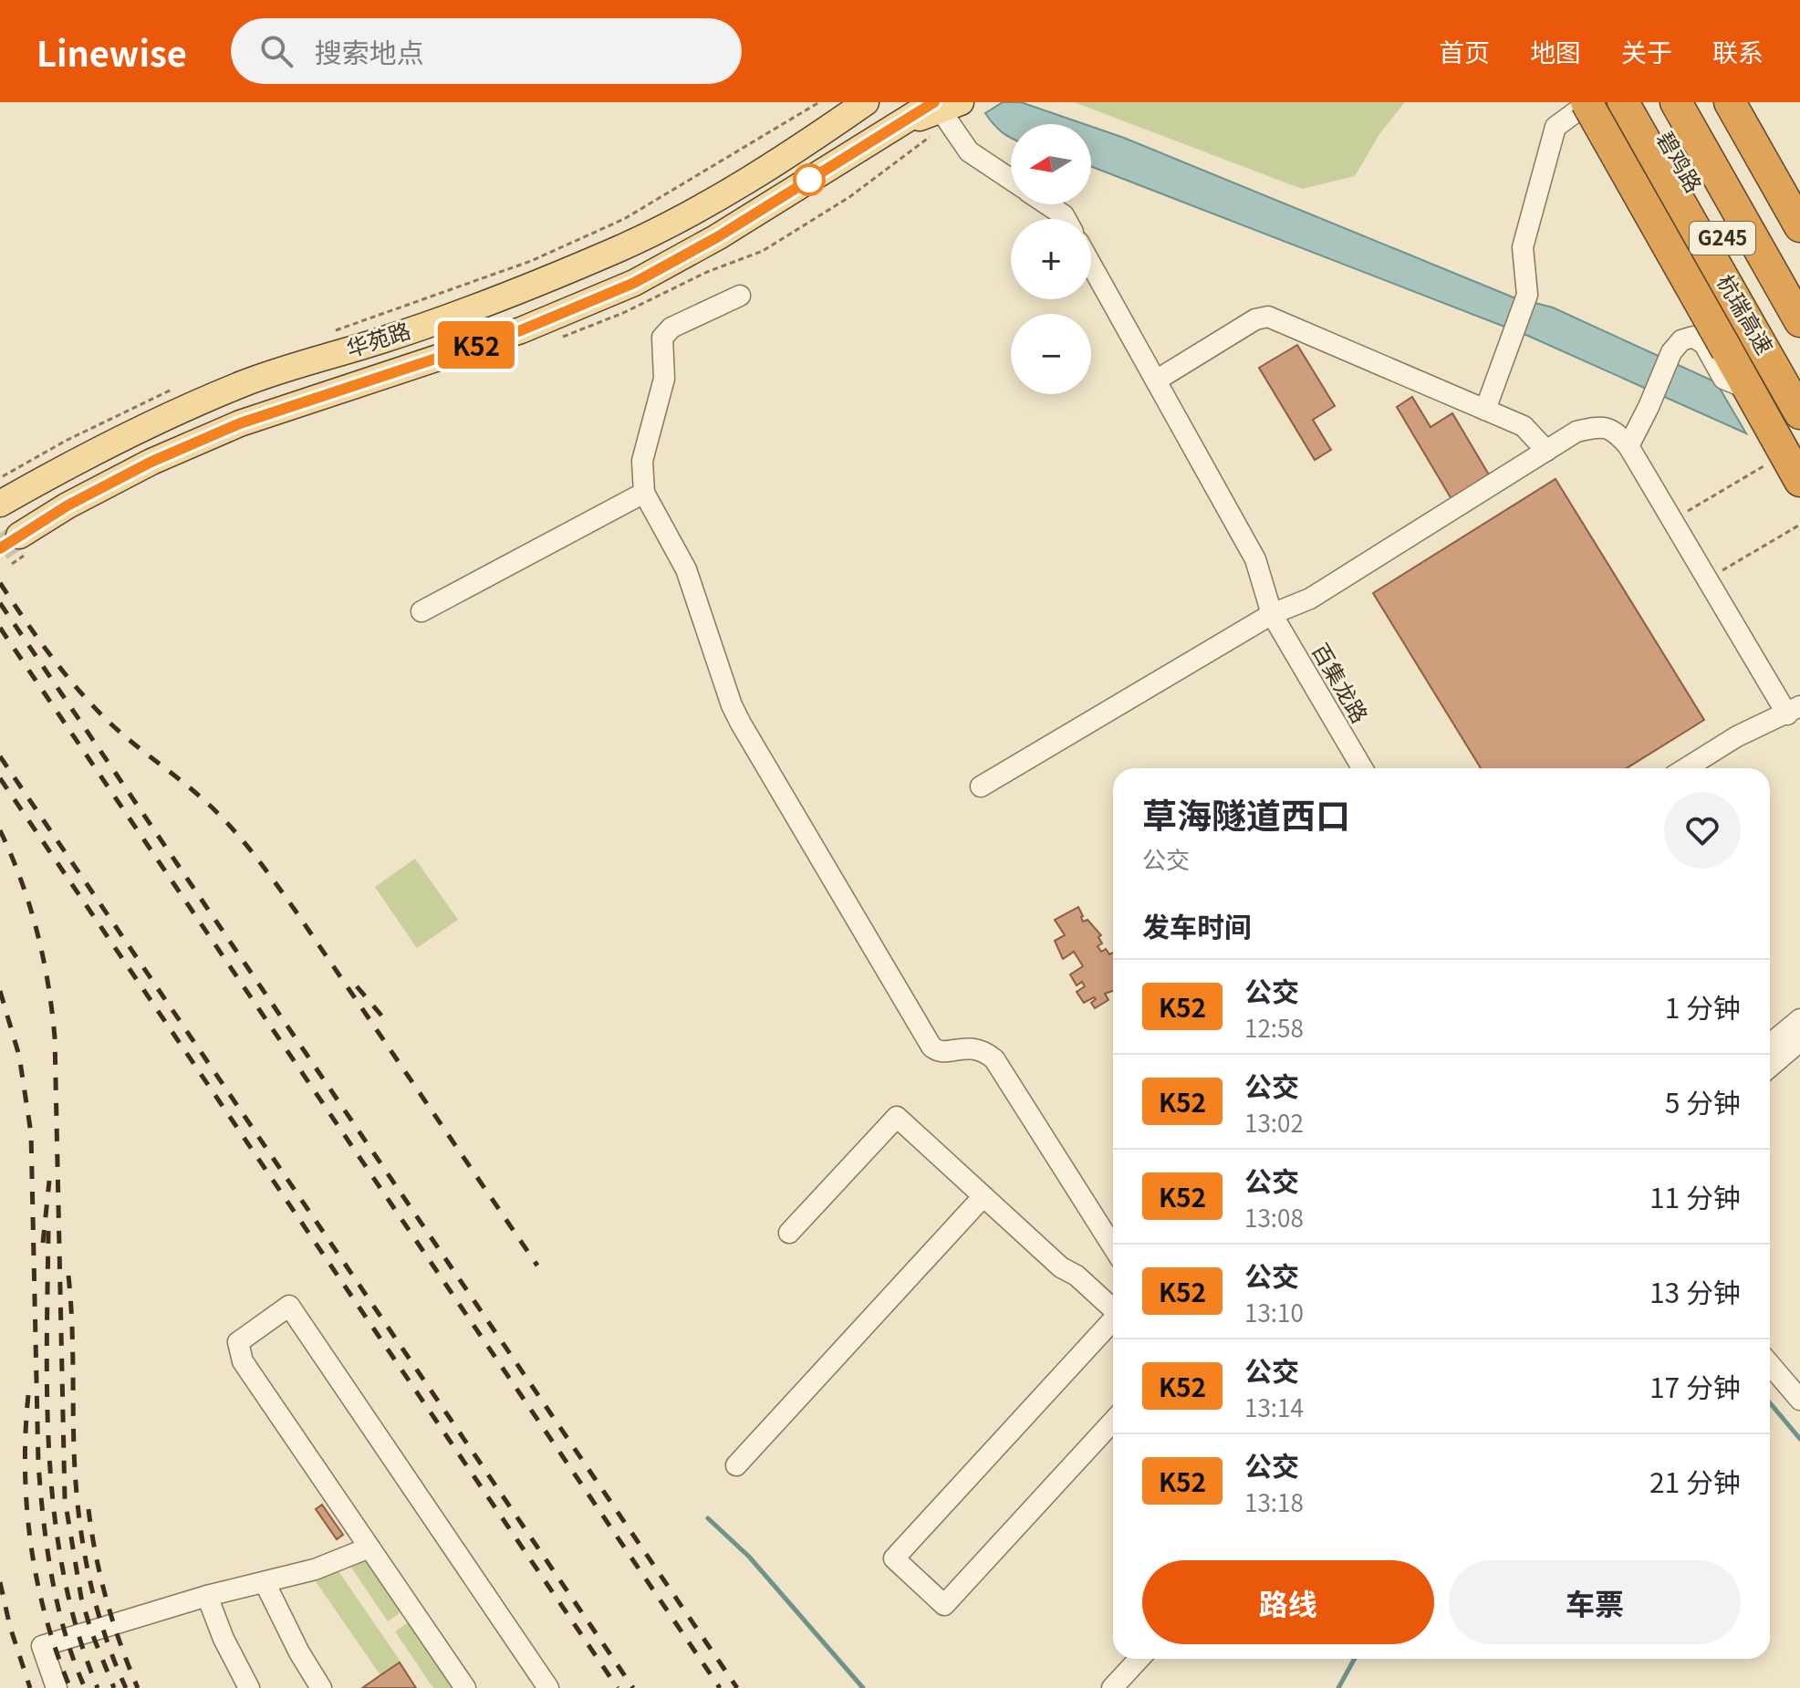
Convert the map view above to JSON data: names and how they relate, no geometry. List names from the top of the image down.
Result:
{
  "streets": {
    "highway": ["碧鸡路", "G245", "杭瑞高速"],
    "main road": ["华苑路"],
    "street": ["百集龙路"]
  },
  "lines": ["bus line K52"],
  "north": "left",
  "page": {
    "header": "Linewise",
    "search": "搜索地点",
    "nav": [
      "首页",
      "地图",
      "关于",
      "联系"
    ],
    "on_map": "K52",
    "map_buttons": ["+", "−"],
    "heading": [
      ["草海隧道西口", "公交"],
      "发车时间"
    ],
    "list": [
      {
        "mark": "K52",
        "name": "公交",
        "note": "12:58",
        "value": "1 分钟"
      },
      {
        "mark": "K52",
        "name": "公交",
        "note": "13:02",
        "value": "5 分钟"
      },
      {
        "mark": "K52",
        "name": "公交",
        "note": "13:08",
        "value": "11 分钟"
      },
      {
        "mark": "K52",
        "name": "公交",
        "note": "13:10",
        "value": "13 分钟"
      },
      {
        "mark": "K52",
        "name": "公交",
        "note": "13:14",
        "value": "17 分钟"
      },
      {
        "mark": "K52",
        "name": "公交",
        "note": "13:18",
        "value": "21 分钟"
      }
    ],
    "buttons": ["路线", "车票"]
  }
}
